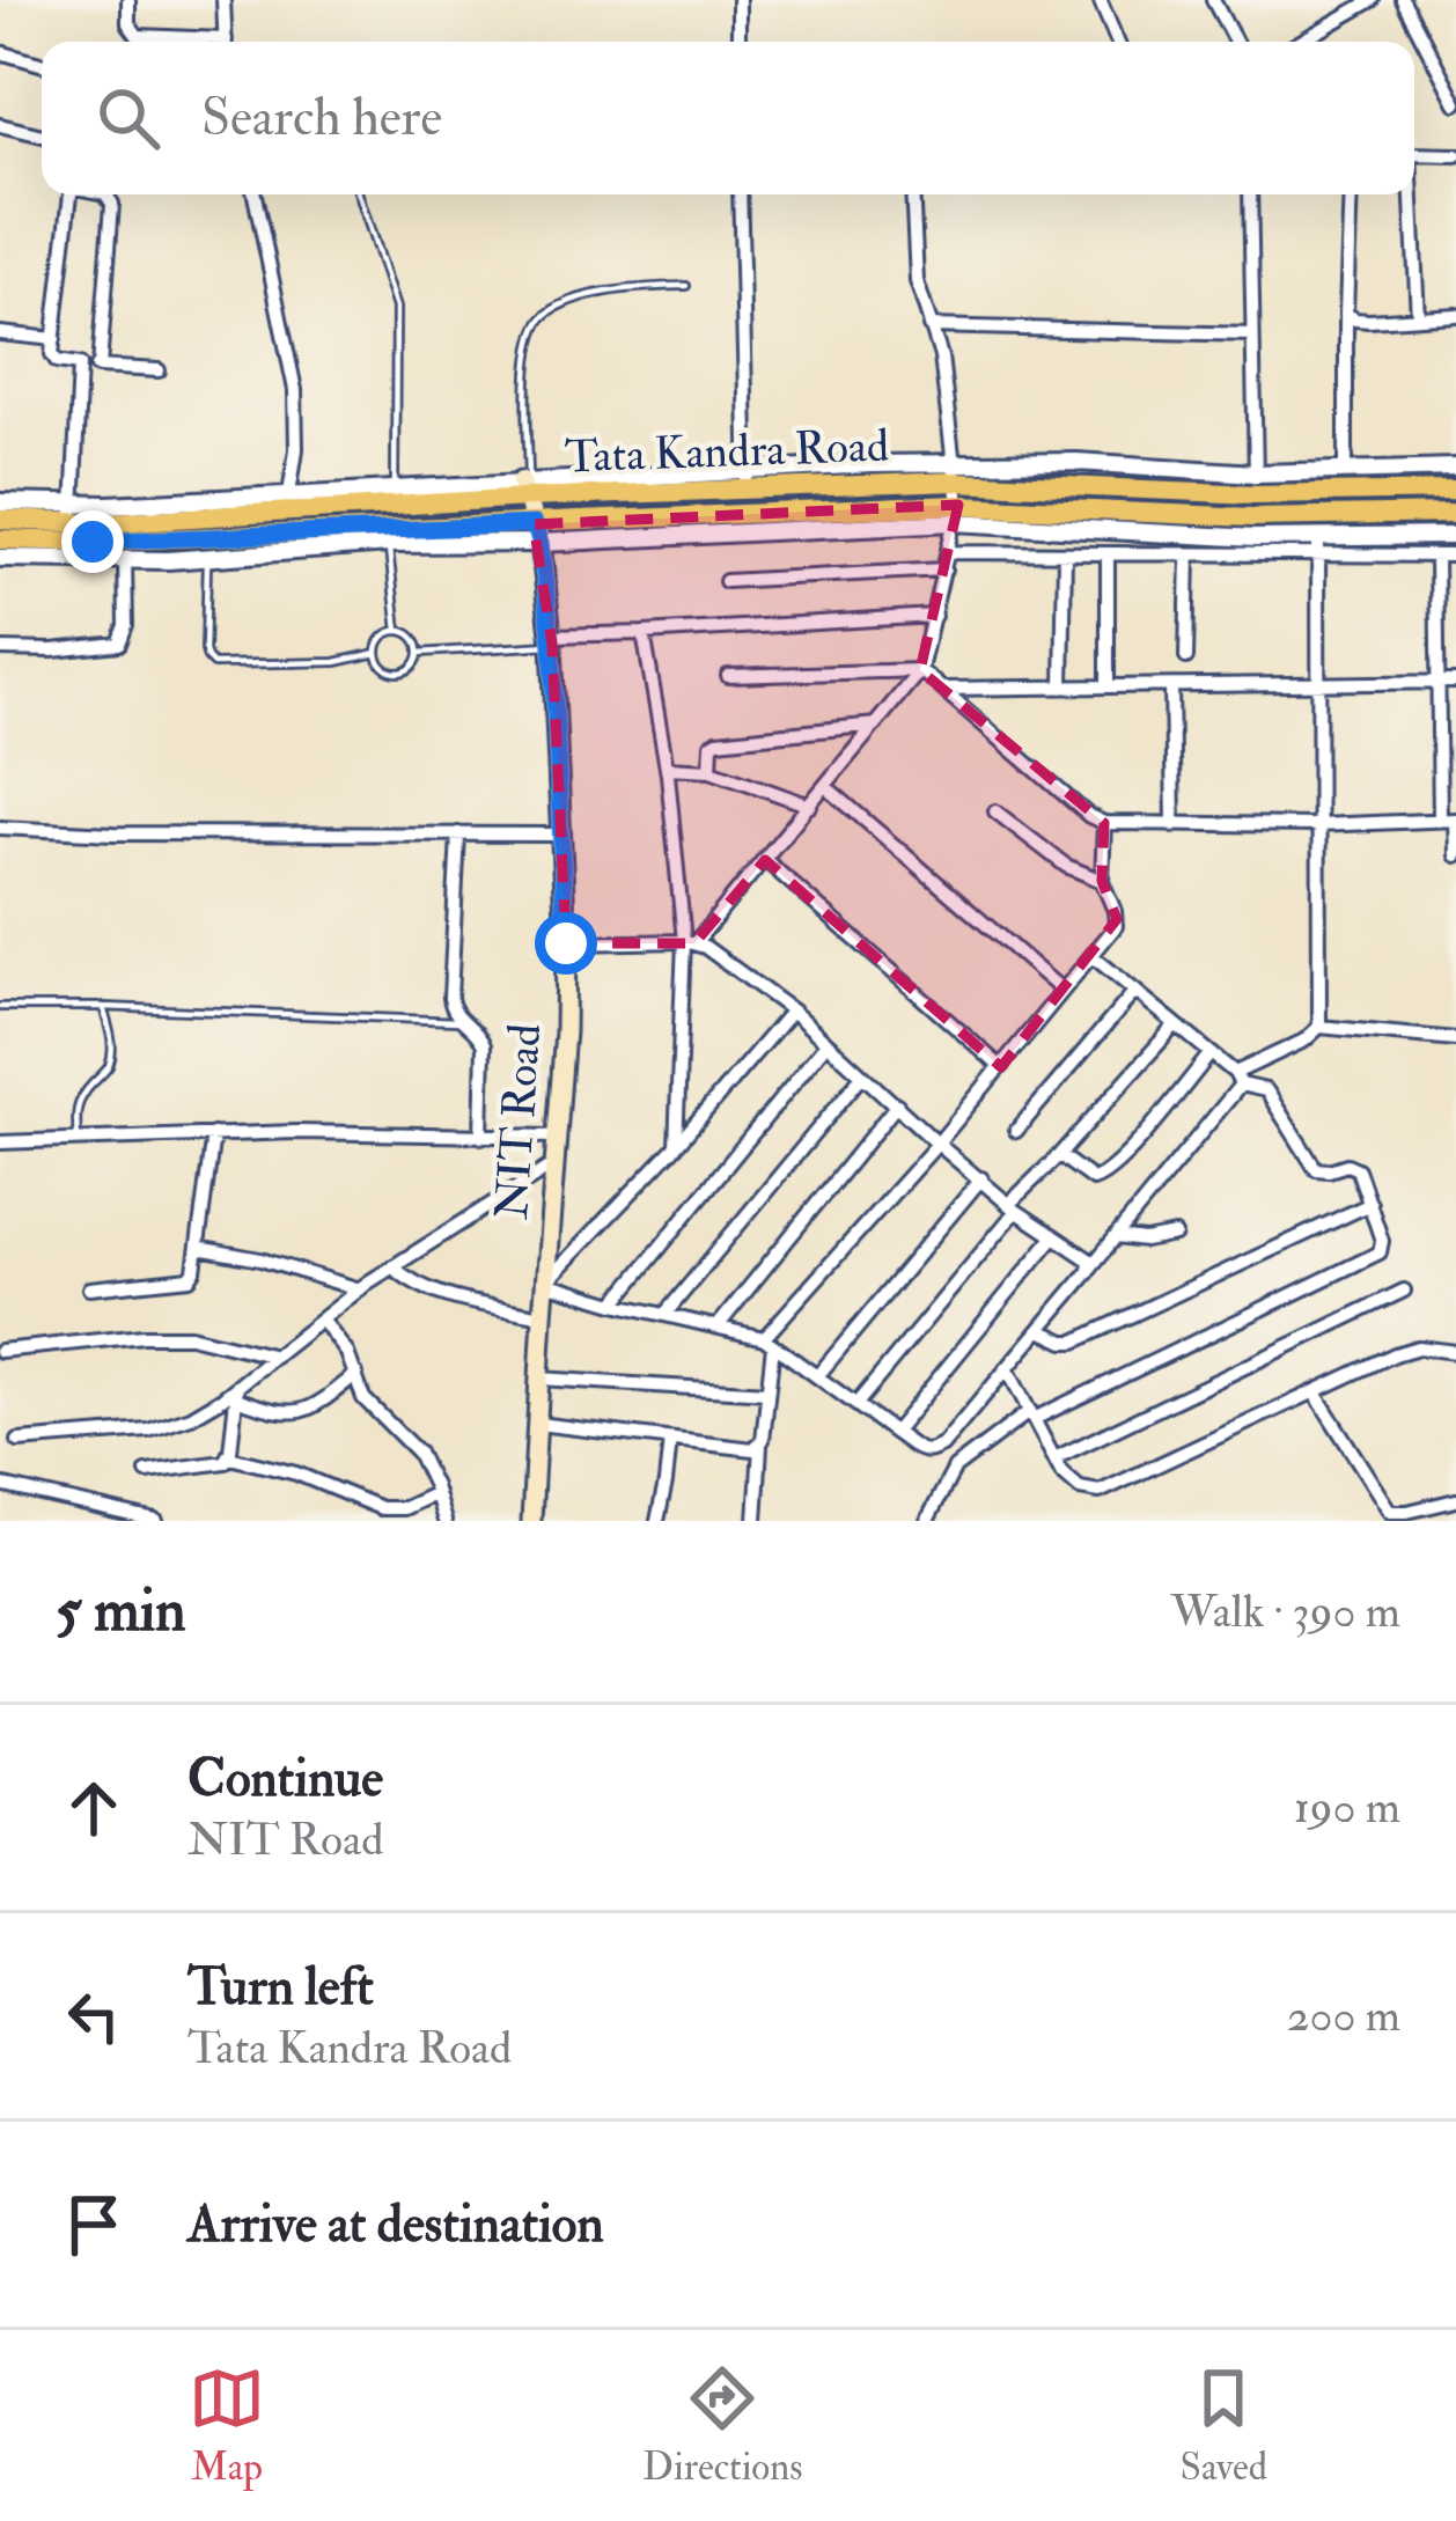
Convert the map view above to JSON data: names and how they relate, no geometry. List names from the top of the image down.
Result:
{
  "streets": {
    "main road": ["Tata Kandra Road", "NIT Road"]
  },
  "crossings": [
    ["Tata Kandra Road", "NIT Road"]
  ],
  "page": {
    "search": "Search here",
    "heading": ["5 min", "Walk · 390 m"],
    "list": [
      ["Continue", "NIT Road", "190 m"],
      ["Turn left", "Tata Kandra Road", "200 m"],
      "Arrive at destination"
    ],
    "nav": ["Map", "Directions", "Saved"]
  }
}
